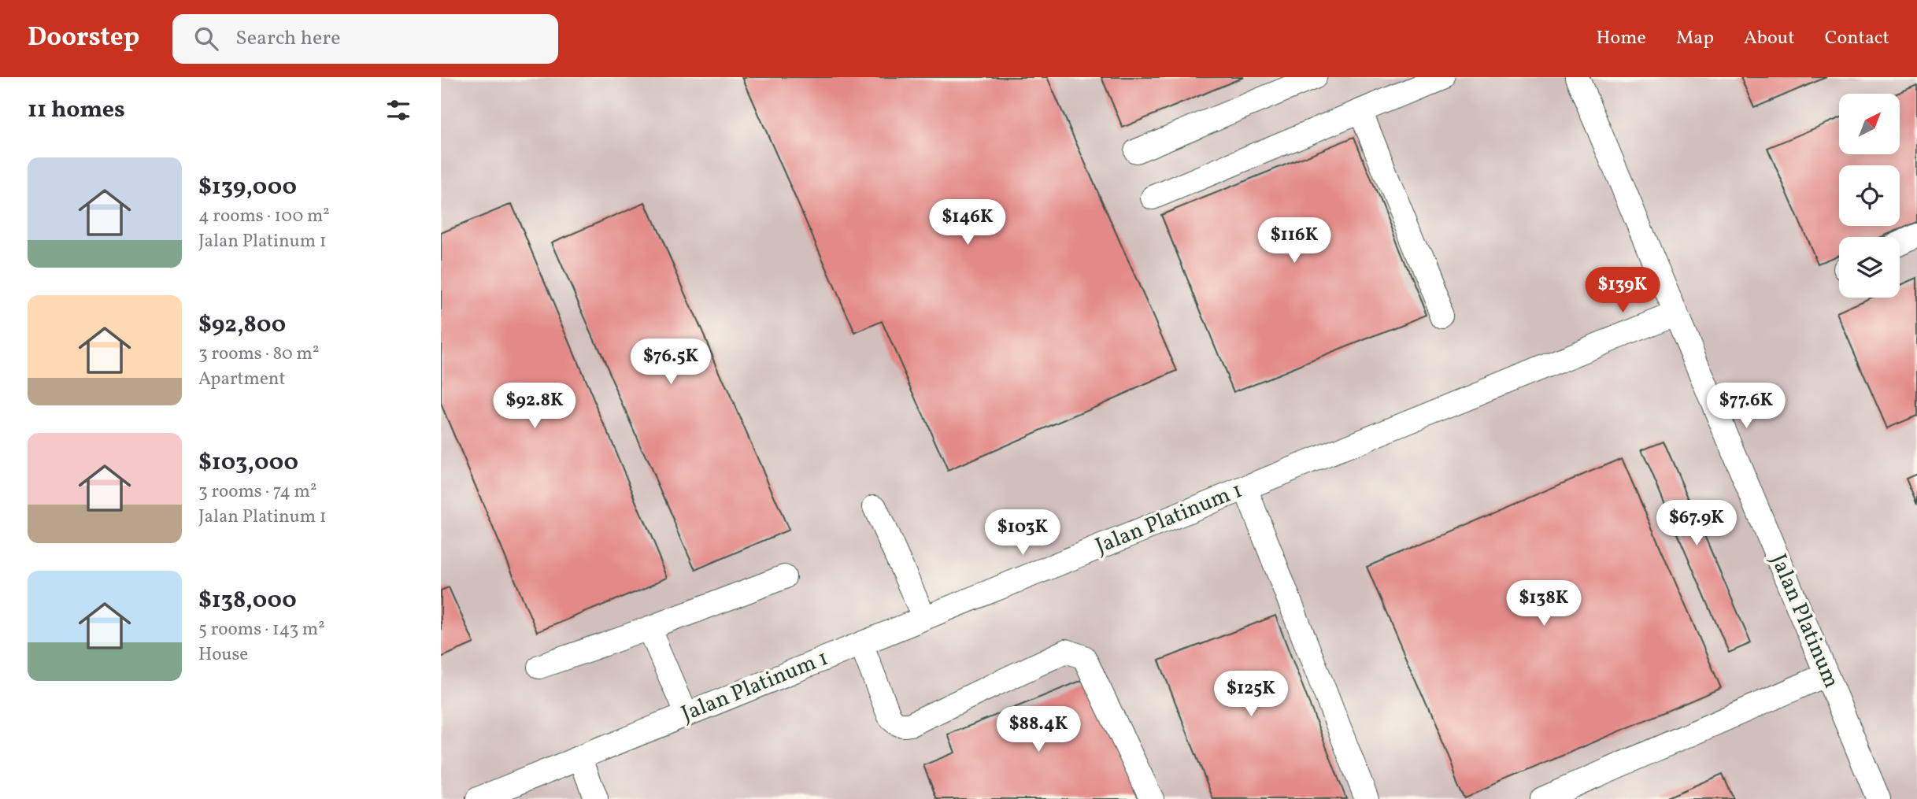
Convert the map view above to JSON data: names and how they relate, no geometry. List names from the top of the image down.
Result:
{
  "streets": {
    "street": ["Jalan Platinum 1", "Jalan Platinum"]
  },
  "crossings": [
    ["Jalan Platinum 1", "Jalan Platinum"]
  ],
  "north": "top right",
  "page": {
    "header": "Doorstep",
    "search": "Search here",
    "nav": [
      "Home",
      "Map",
      "About",
      "Contact"
    ],
    "heading": "11 homes",
    "list": [
      {
        "name": "$139,000",
        "note": "4 rooms · 100 m² · Jalan Platinum 1"
      },
      {
        "name": "$92,800",
        "note": "3 rooms · 80 m² · Apartment"
      },
      {
        "name": "$103,000",
        "note": "3 rooms · 74 m² · Jalan Platinum 1"
      },
      {
        "name": "$138,000",
        "note": "5 rooms · 143 m² · House"
      }
    ],
    "price": [
      "$146K",
      "$116K",
      "$139K",
      "$76.5K",
      "$92.8K",
      "$77.6K",
      "$67.9K",
      "$103K",
      "$138K",
      "$125K",
      "$88.4K"
    ]
  }
}
